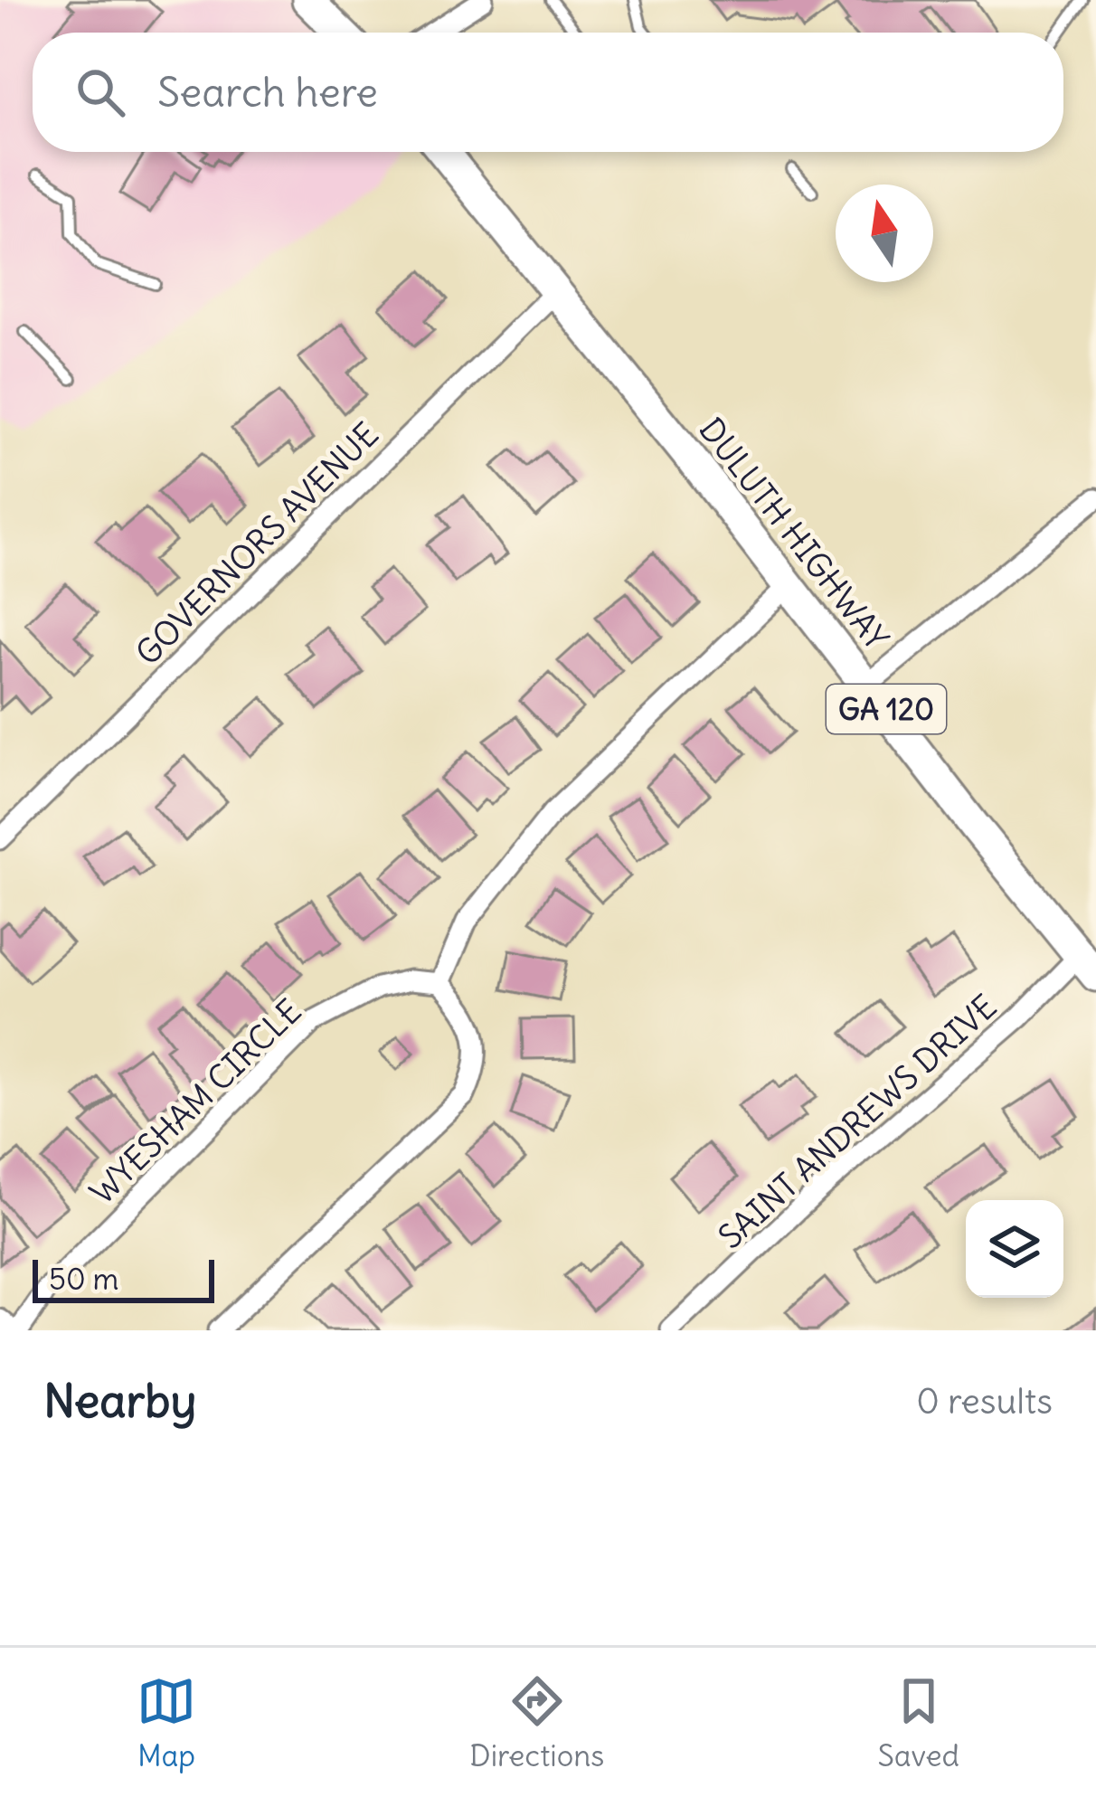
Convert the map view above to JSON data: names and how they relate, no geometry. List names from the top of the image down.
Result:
{
  "streets": {
    "main road": ["DULUTH HIGHWAY", "GA 120"],
    "street": ["GOVERNORS AVENUE", "WYESHAM CIRCLE", "SAINT ANDREWS DRIVE"]
  },
  "crossings": [
    ["DULUTH HIGHWAY", "GOVERNORS AVENUE"],
    ["DULUTH HIGHWAY", "SAINT ANDREWS DRIVE"]
  ],
  "scale_bar": "50 m",
  "north": "top",
  "page": {
    "search": "Search here",
    "scale": "50 m",
    "heading": ["Nearby", "0 results"],
    "nav": ["Map", "Directions", "Saved"]
  }
}
